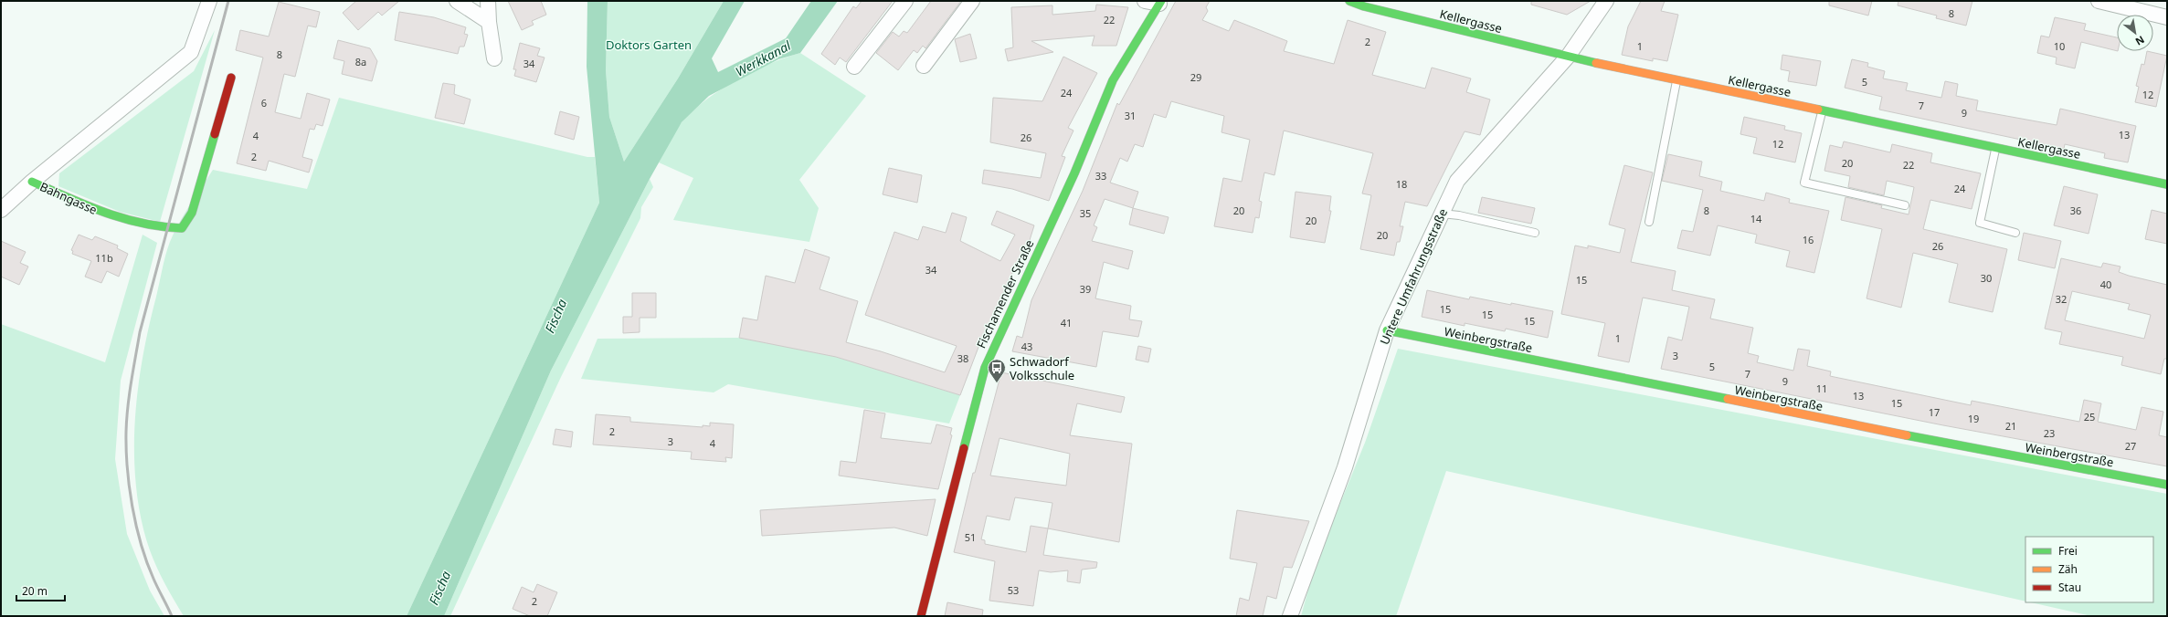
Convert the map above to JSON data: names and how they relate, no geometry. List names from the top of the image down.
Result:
{
  "streets": {
    "street": [
      "Kellergasse",
      "Bahngasse",
      "Untere Umfahrungsstraße",
      "Fischamender Straße",
      "Weinbergstraße"
    ]
  },
  "crossings": [
    ["Kellergasse", "Untere Umfahrungsstraße"],
    ["Untere Umfahrungsstraße", "Weinbergstraße"]
  ],
  "water": ["Werkkanal", "Fischa"],
  "parks": ["Doktors Garten"],
  "places": {
    "bus stop": ["Schwadorf Volksschule"]
  },
  "house_numbers": [
    "8",
    "22",
    "2",
    "1",
    "10",
    "8",
    "8a",
    "34",
    "29",
    "5",
    "24",
    "12",
    "6",
    "7",
    "9",
    "31",
    "13",
    "4",
    "26",
    "12",
    "2",
    "20",
    "22",
    "33",
    "18",
    "24",
    "20",
    "8",
    "36",
    "35",
    "14",
    "20",
    "20",
    "16",
    "26",
    "11b",
    "34",
    "30",
    "15",
    "40",
    "39",
    "32",
    "15",
    "15",
    "15",
    "41",
    "1",
    "43",
    "3",
    "38",
    "5",
    "7",
    "9",
    "11",
    "13",
    "15",
    "17",
    "25",
    "19",
    "21",
    "2",
    "23",
    "3",
    "4",
    "27",
    "51",
    "53",
    "2"
  ],
  "legend": ["Frei", "Zäh", "Stau"],
  "scale_bar": "20 m",
  "north": "bottom right"
}
